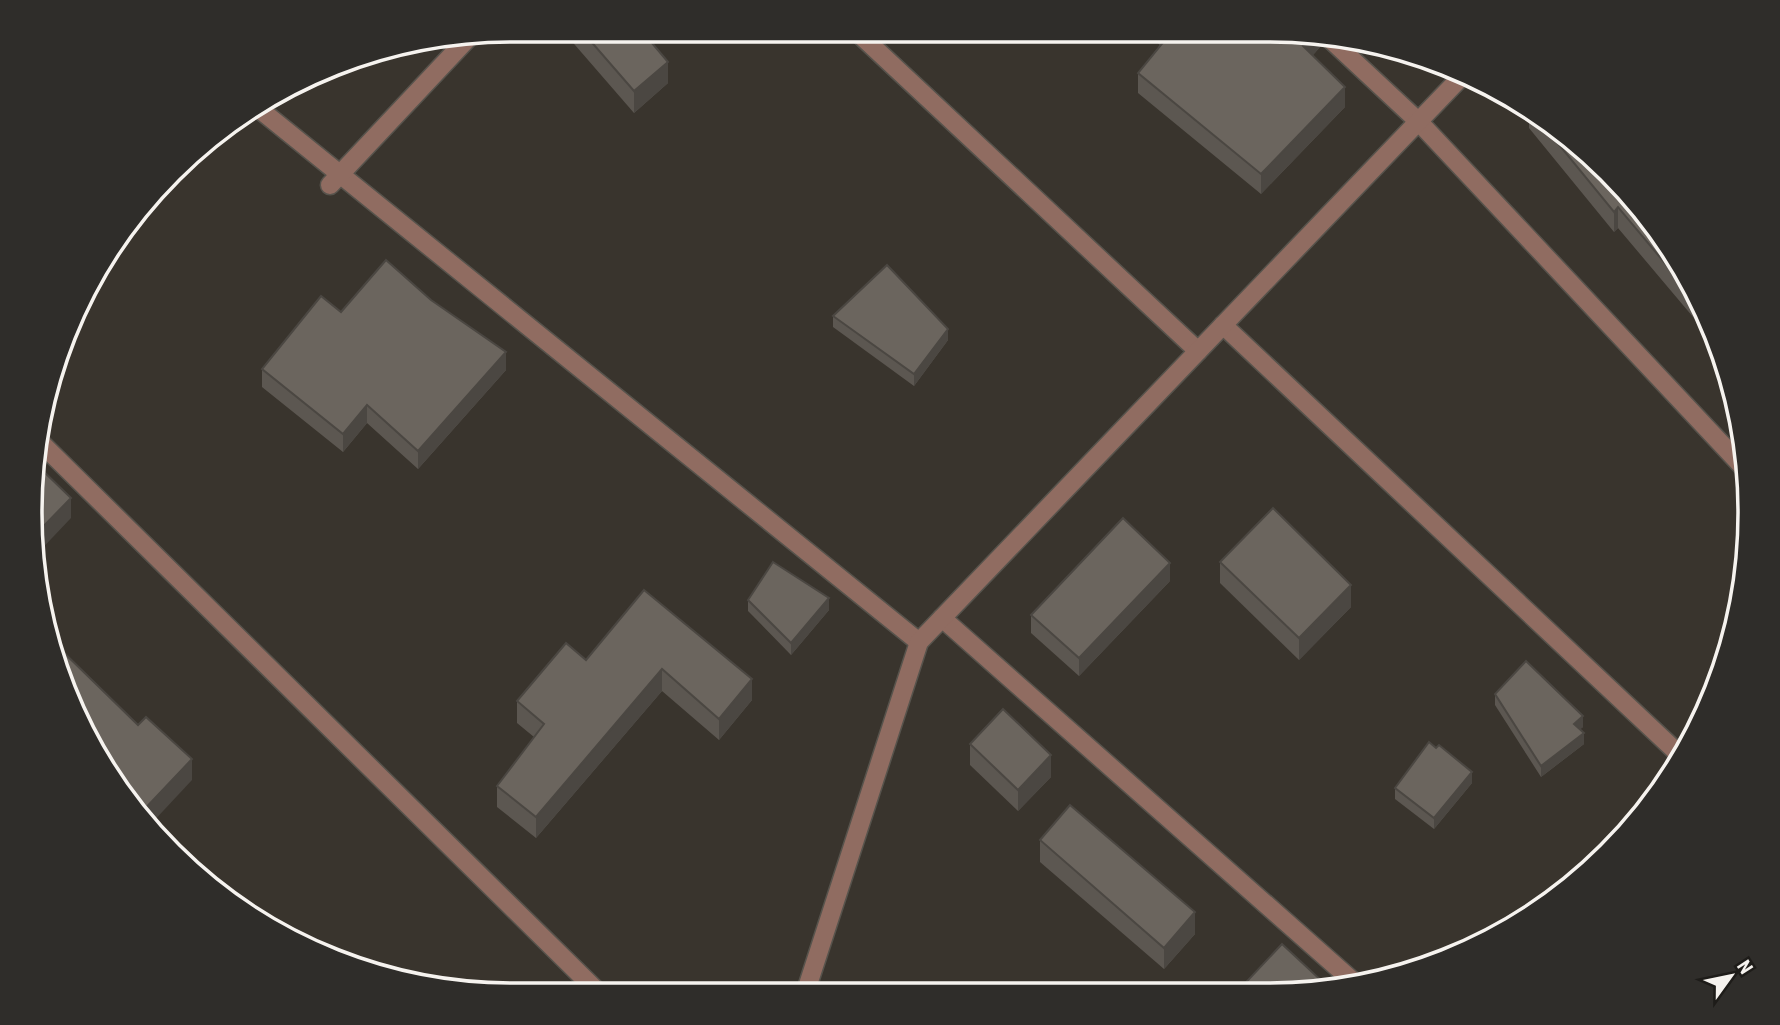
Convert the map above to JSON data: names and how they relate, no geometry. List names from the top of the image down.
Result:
{
  "north": "top right"
}
